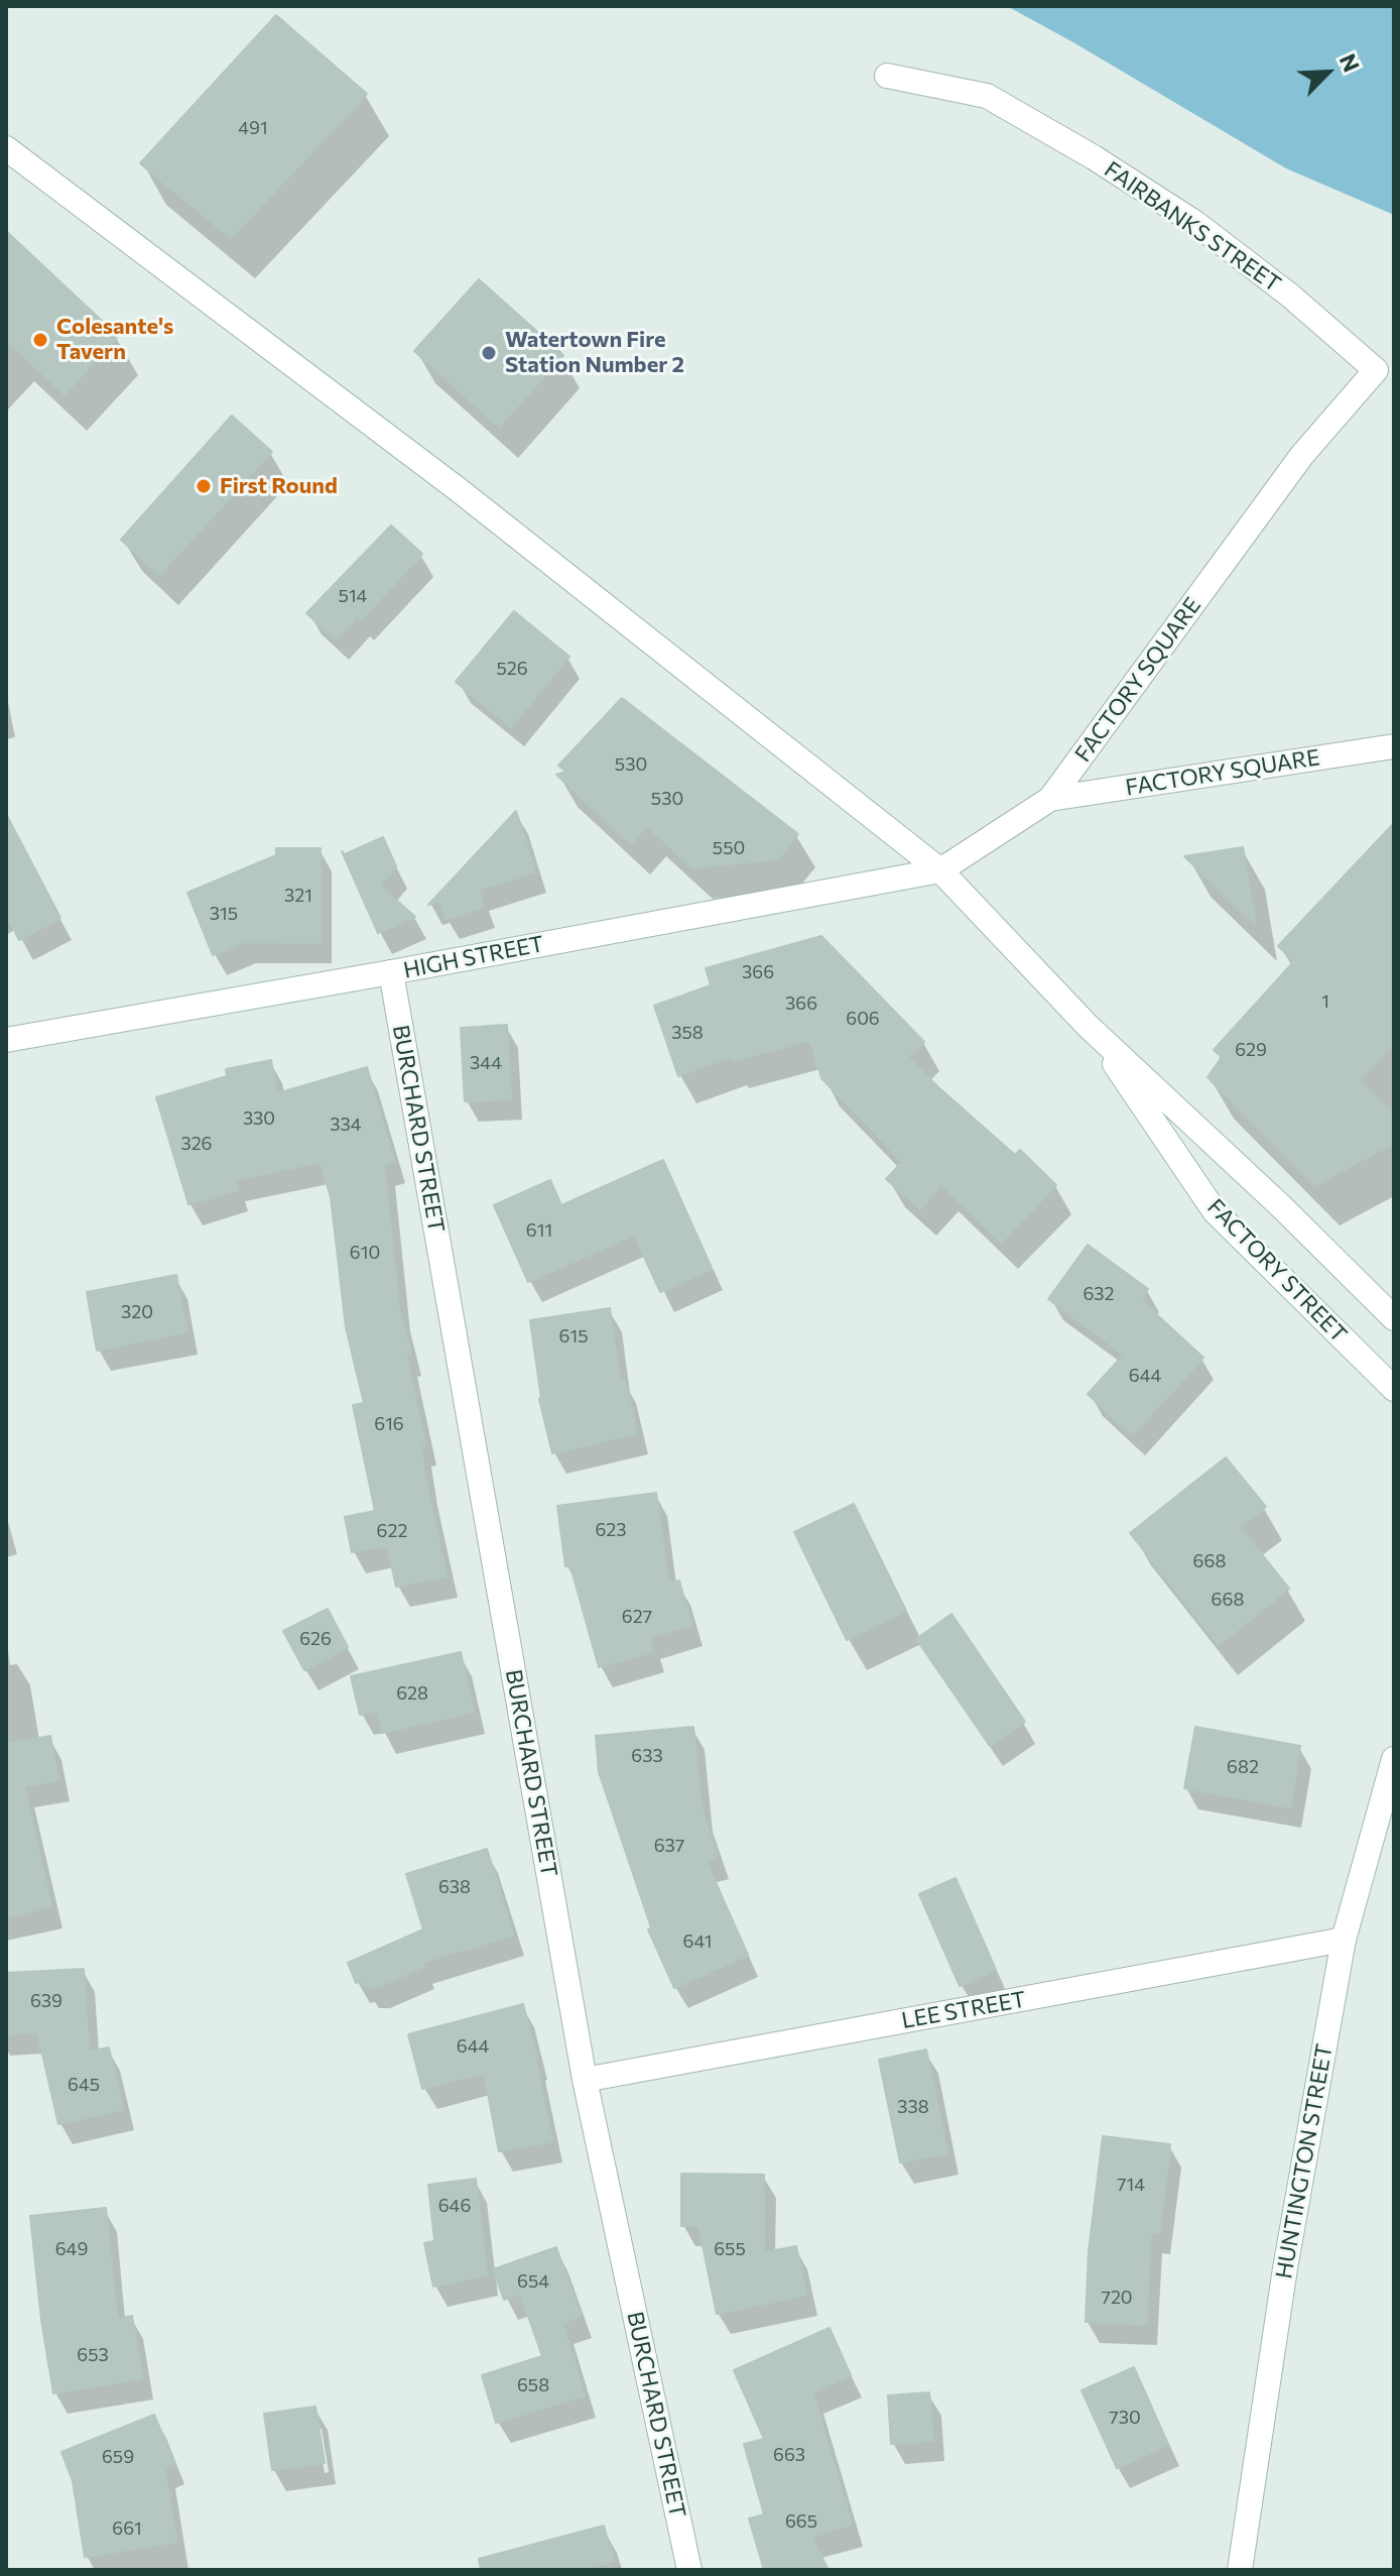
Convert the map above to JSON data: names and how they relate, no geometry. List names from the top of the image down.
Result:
{
  "streets": {
    "street": [
      "FAIRBANKS STREET",
      "FACTORY SQUARE",
      "HIGH STREET",
      "BURCHARD STREET",
      "FACTORY STREET",
      "LEE STREET",
      "HUNTINGTON STREET"
    ]
  },
  "crossings": [
    ["FAIRBANKS STREET", "FACTORY SQUARE"],
    ["FACTORY SQUARE", "HIGH STREET"],
    ["FACTORY SQUARE", "FACTORY STREET"],
    ["HIGH STREET", "BURCHARD STREET"],
    ["HIGH STREET", "FACTORY STREET"],
    ["BURCHARD STREET", "LEE STREET"],
    ["LEE STREET", "HUNTINGTON STREET"]
  ],
  "places": ["Colesante's Tavern", "Watertown Fire Station Number 2", "First Round"],
  "house_numbers": [
    "491",
    "514",
    "526",
    "530",
    "530",
    "550",
    "321",
    "315",
    "366",
    "1",
    "366",
    "606",
    "358",
    "629",
    "344",
    "330",
    "334",
    "326",
    "611",
    "610",
    "632",
    "320",
    "615",
    "644",
    "616",
    "623",
    "622",
    "668",
    "668",
    "627",
    "626",
    "628",
    "633",
    "682",
    "637",
    "638",
    "641",
    "639",
    "644",
    "645",
    "338",
    "714",
    "646",
    "649",
    "655",
    "654",
    "720",
    "653",
    "658",
    "730",
    "663",
    "659",
    "665",
    "661"
  ],
  "north": "top right"
}
